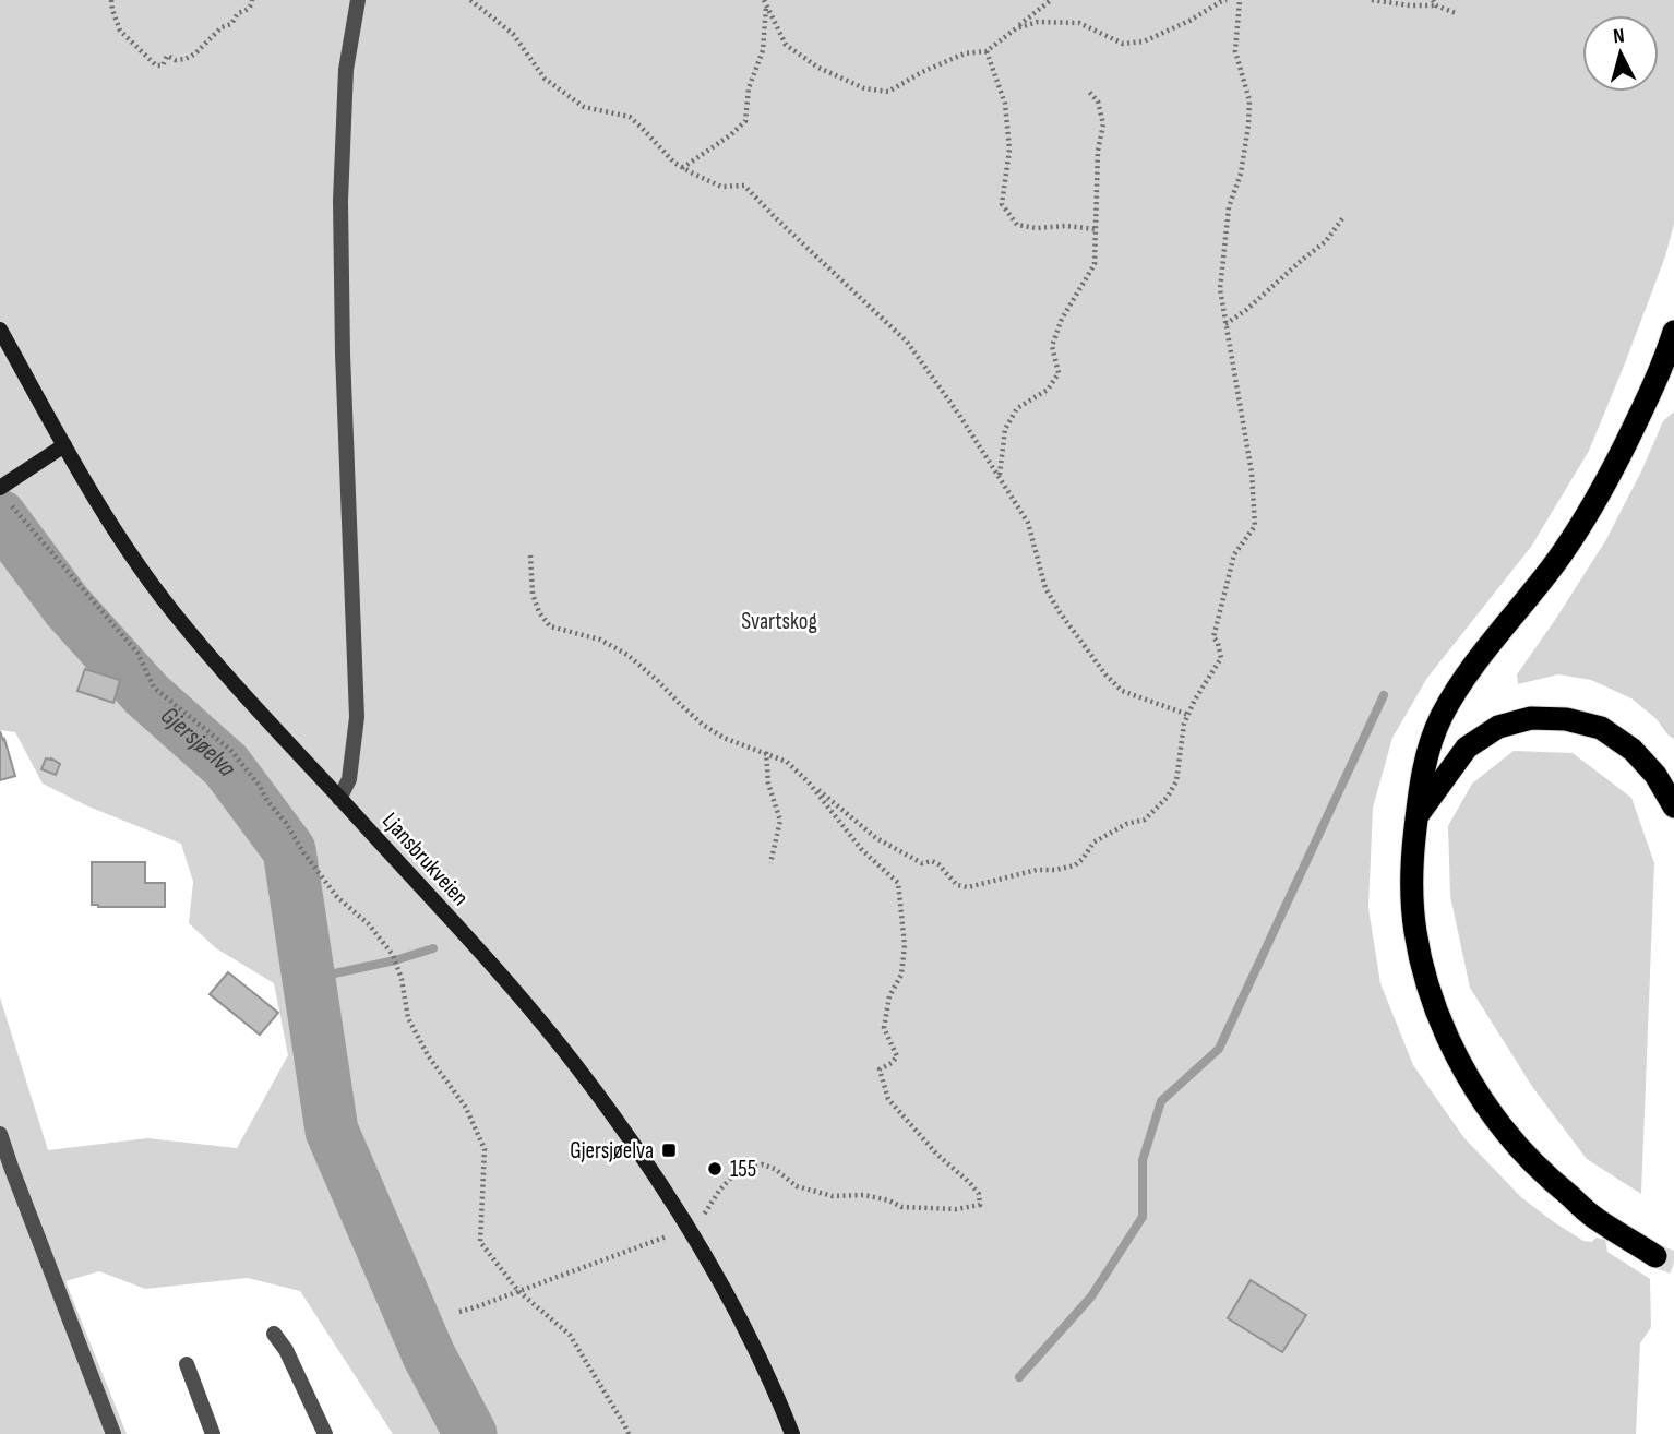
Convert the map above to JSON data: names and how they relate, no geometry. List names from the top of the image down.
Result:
{
  "streets": {
    "main road": ["Ljansbrukveien"]
  },
  "water": ["Gjersjøelva"],
  "parks": ["Svartskog"],
  "places": {
    "transit": ["Gjersjøelva"],
    "other": ["155"]
  },
  "north": "top"
}
